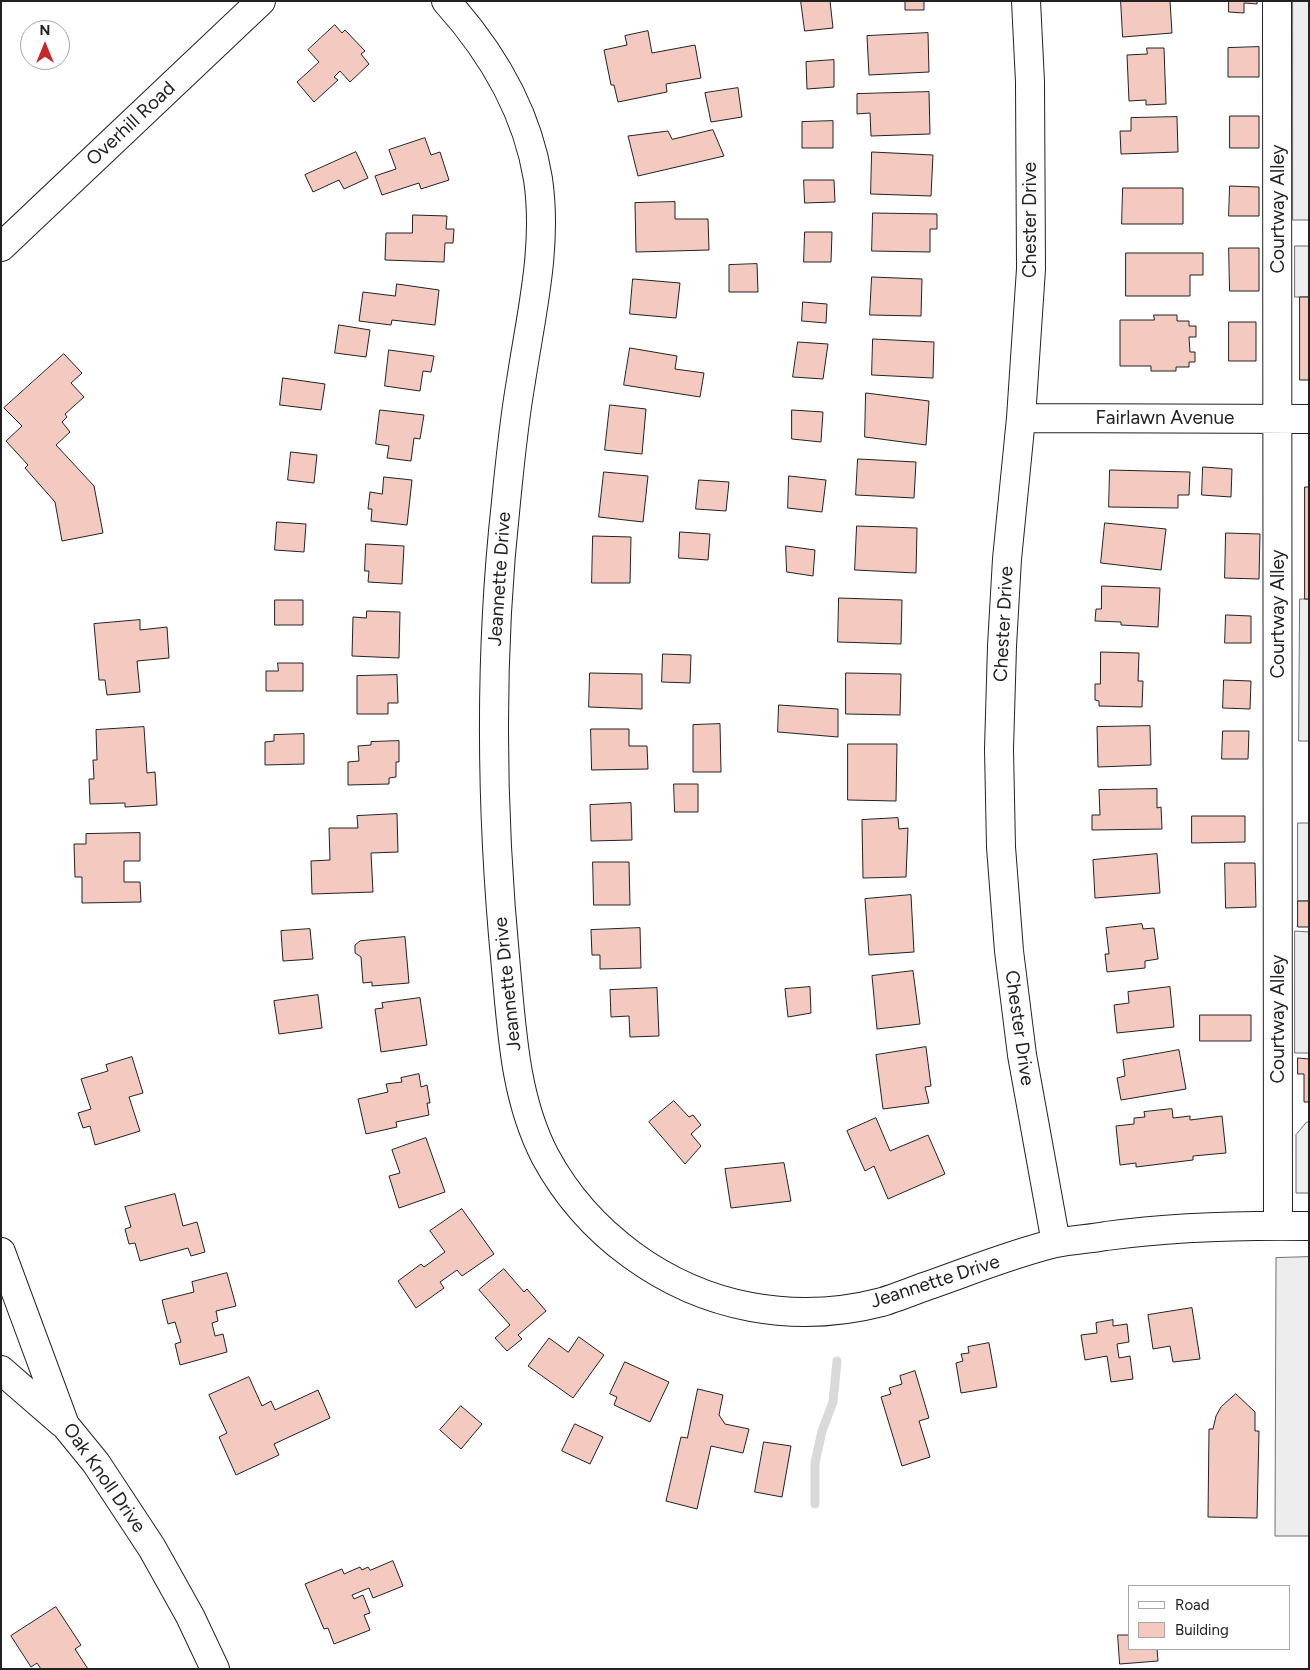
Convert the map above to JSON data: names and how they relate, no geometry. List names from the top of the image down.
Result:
{
  "streets": {
    "street": [
      "Overhill Road",
      "Courtway Alley",
      "Chester Drive",
      "Fairlawn Avenue",
      "Jeannette Drive",
      "Oak Knoll Drive"
    ]
  },
  "crossings": [
    ["Courtway Alley", "Fairlawn Avenue"],
    ["Courtway Alley", "Jeannette Drive"],
    ["Chester Drive", "Fairlawn Avenue"],
    ["Chester Drive", "Jeannette Drive"]
  ],
  "legend": ["Road", "Building"],
  "north": "top"
}
